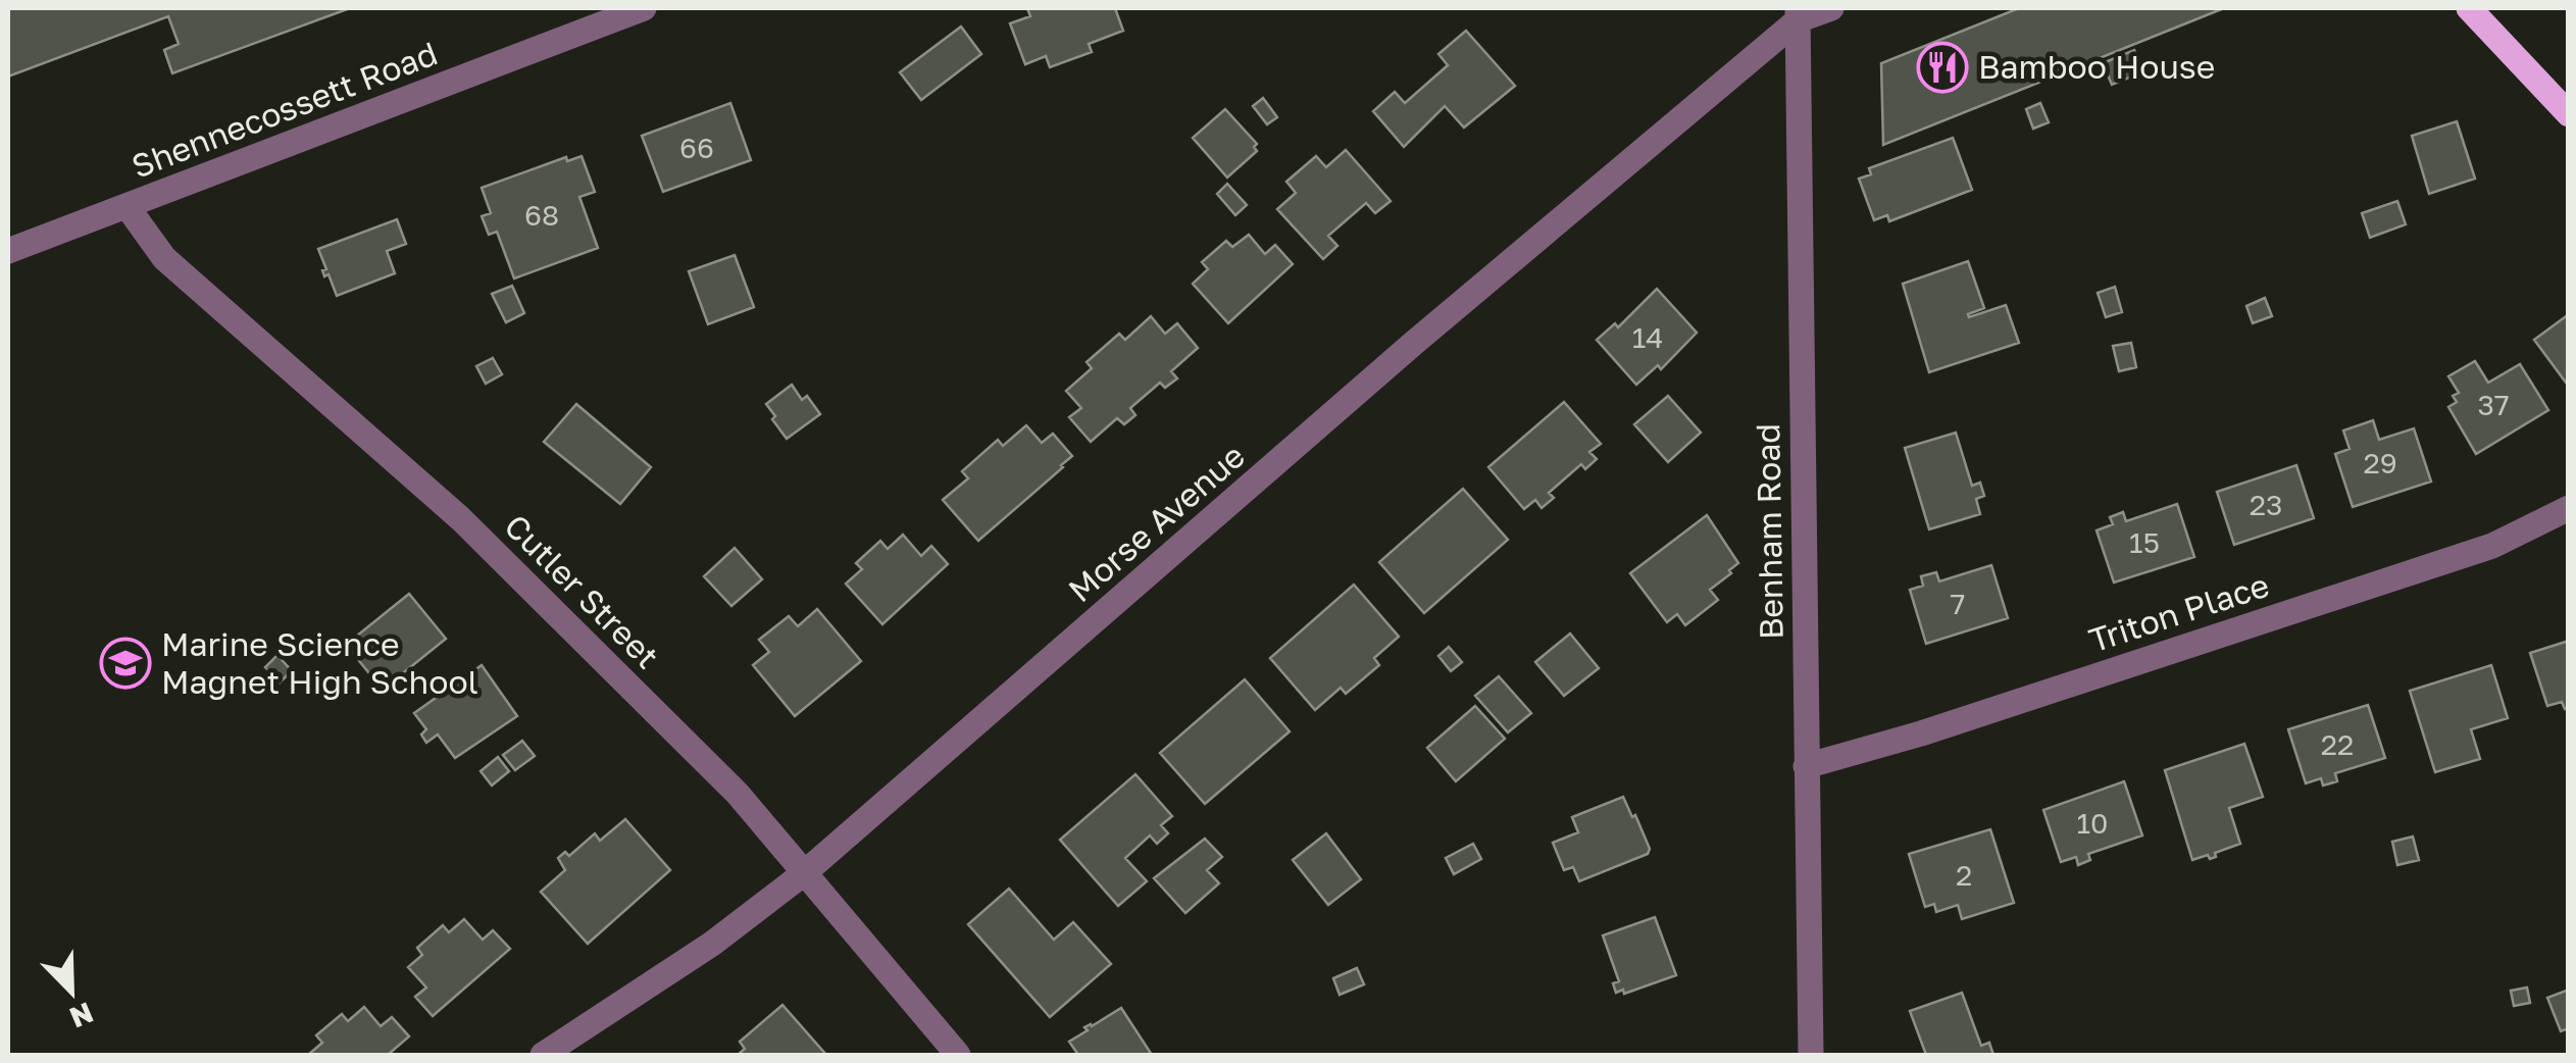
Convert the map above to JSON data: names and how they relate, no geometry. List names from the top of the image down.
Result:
{
  "streets": {
    "street": [
      "Shennecossett Road",
      "Morse Avenue",
      "Benham Road",
      "Cutler Street",
      "Triton Place"
    ]
  },
  "crossings": [
    ["Shennecossett Road", "Cutler Street"],
    ["Morse Avenue", "Benham Road"],
    ["Morse Avenue", "Cutler Street"],
    ["Benham Road", "Triton Place"]
  ],
  "places": {
    "restaurant": ["Bamboo House"],
    "school or university": ["Marine Science Magnet High School"]
  },
  "house_numbers": [
    "66",
    "68",
    "14",
    "37",
    "29",
    "23",
    "15",
    "7",
    "22",
    "10",
    "2"
  ],
  "north": "bottom right"
}
